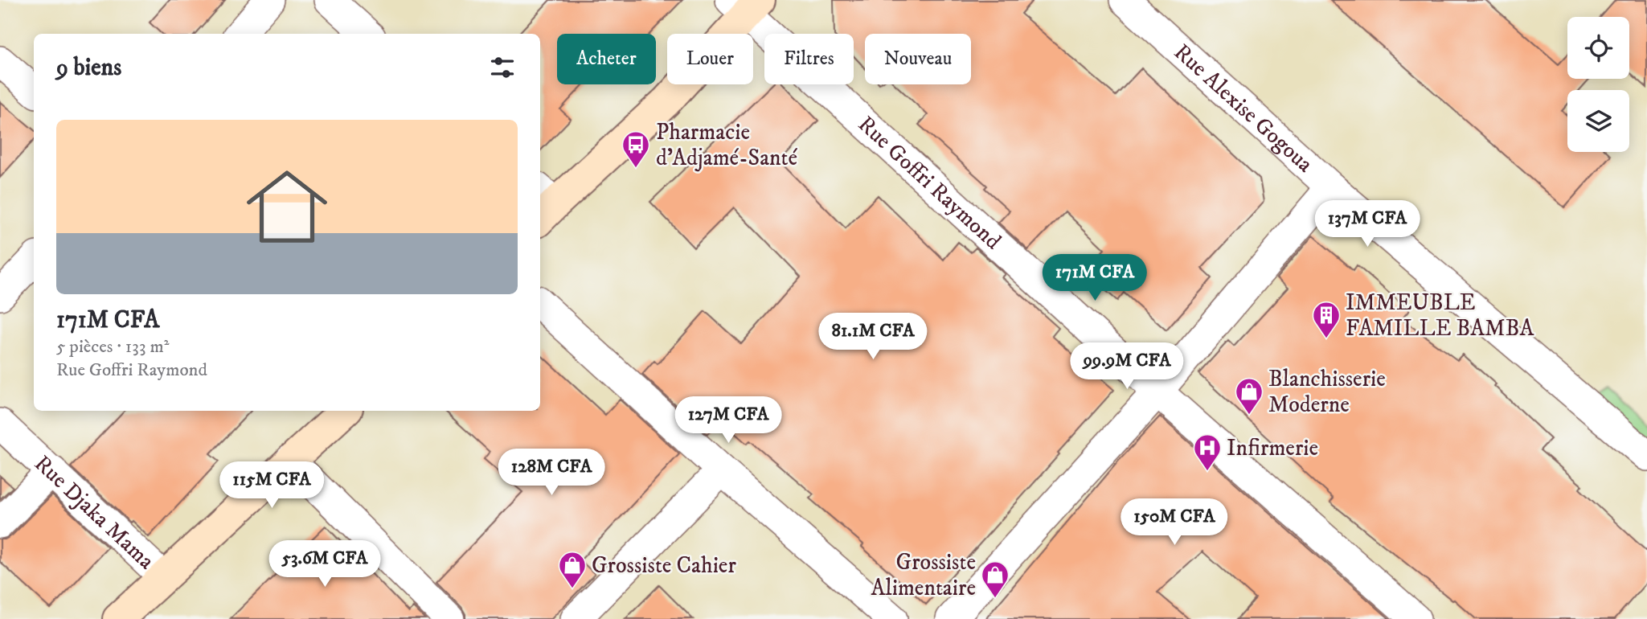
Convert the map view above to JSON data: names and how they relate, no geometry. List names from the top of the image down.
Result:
{
  "streets": {
    "street": ["Rue Alexise Gogoua", "Rue Goffri Raymond", "Rue Djaka Mama"]
  },
  "places": {
    "bus stop": ["Pharmacie d'Adjamé-Santé"],
    "building": ["IMMEUBLE FAMILLE BAMBA"],
    "shop": ["Blanchisserie Moderne", "Grossiste Cahier", "Grossiste Alimentaire"],
    "hospital": ["Infirmerie"]
  },
  "page": {
    "chip": [
      "Acheter",
      "Louer",
      "Filtres",
      "Nouveau"
    ],
    "heading": "9 biens",
    "list": [
      {
        "name": "171M CFA",
        "note": "5 pièces · 133 m² · Rue Goffri Raymond"
      }
    ],
    "price": [
      "137M CFA",
      "171M CFA",
      "81.1M CFA",
      "99.9M CFA",
      "127M CFA",
      "128M CFA",
      "115M CFA",
      "150M CFA",
      "53.6M CFA"
    ]
  }
}
